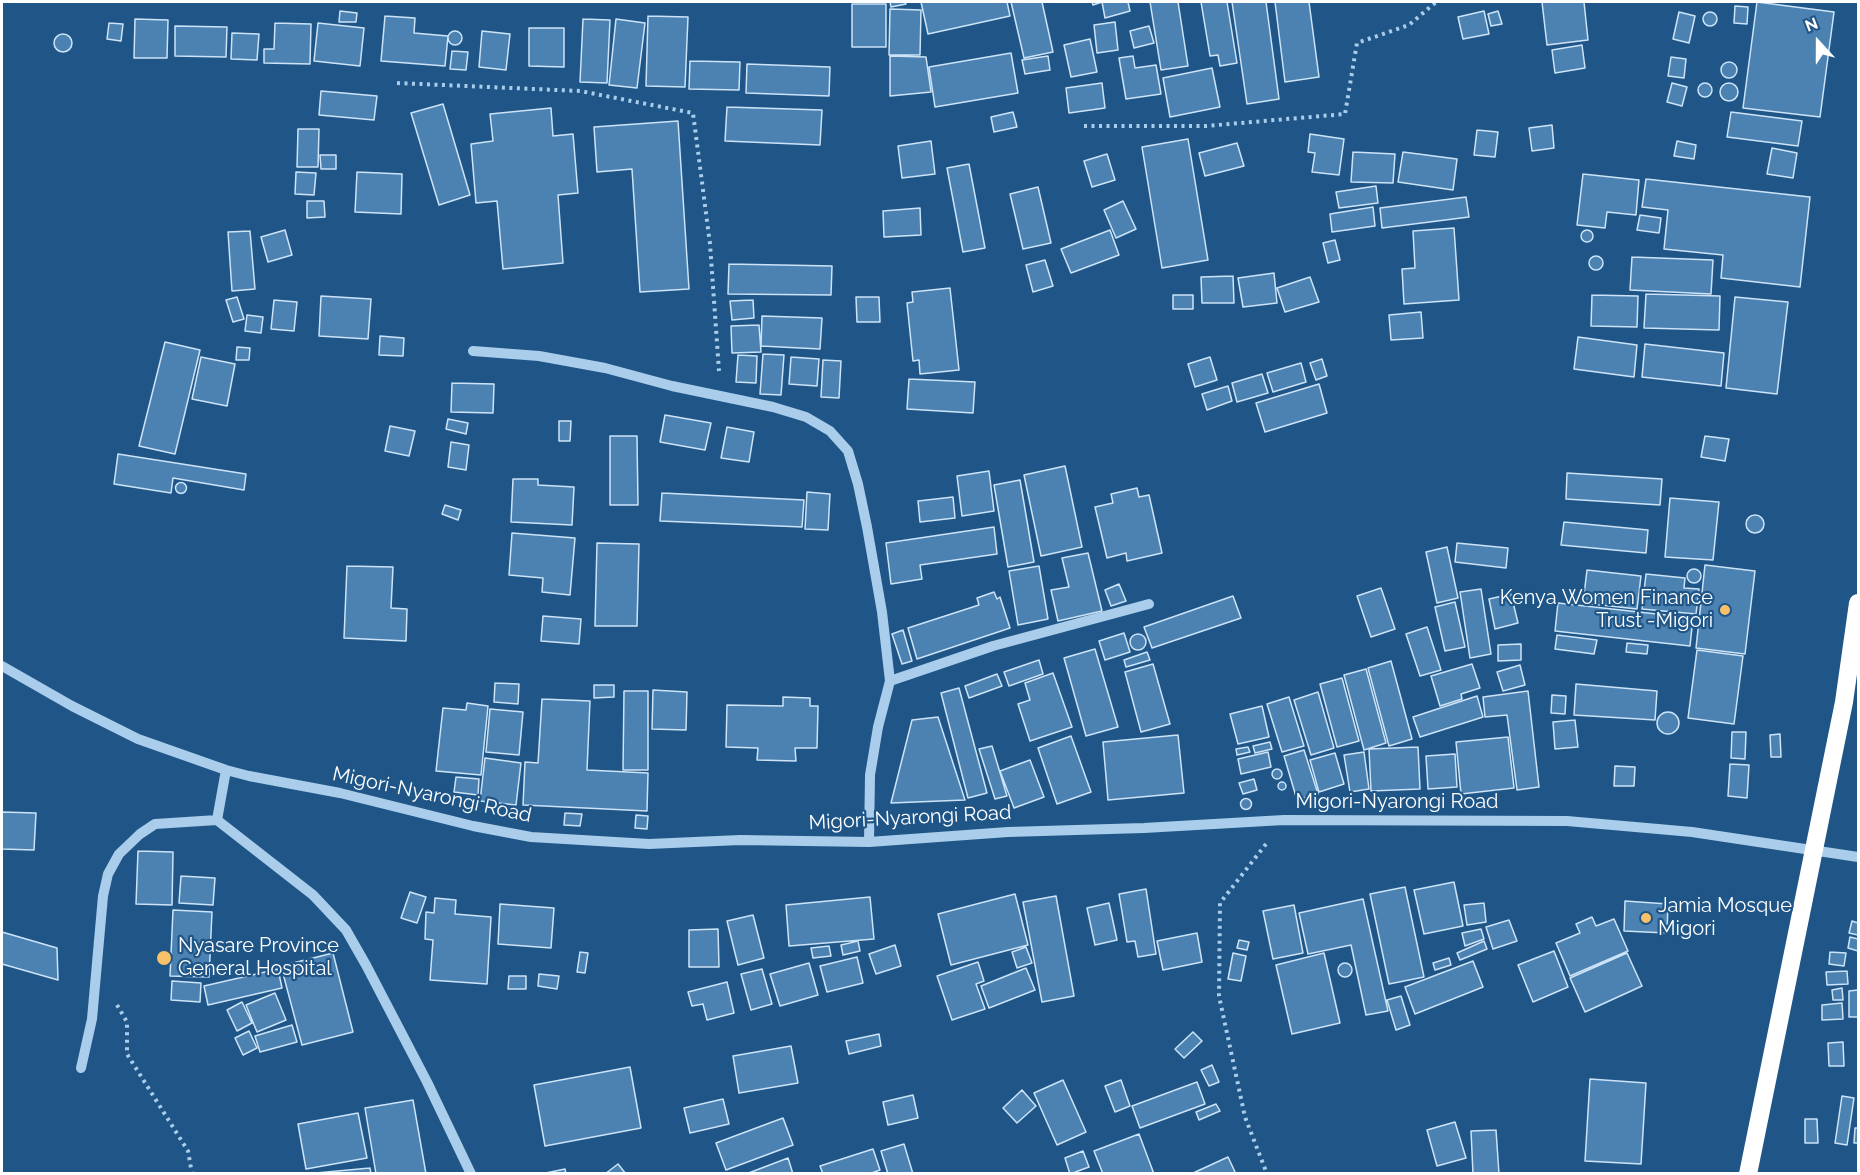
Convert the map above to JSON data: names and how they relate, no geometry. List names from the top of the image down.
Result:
{
  "streets": {
    "street": ["Migori-Nyarongi Road"]
  },
  "places": ["Kenya Women Finance Trust -Migori", "Jamia Mosque Migori", "Nyasare Province General Hospital"],
  "north": "top"
}
